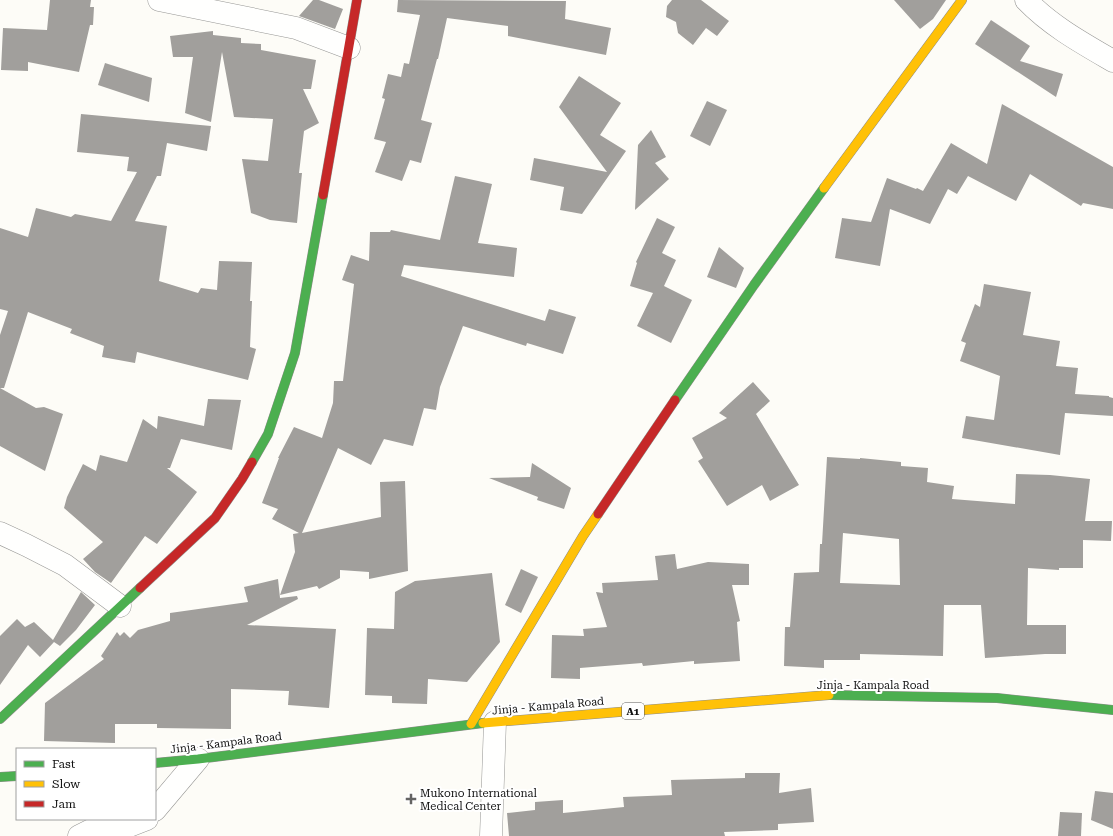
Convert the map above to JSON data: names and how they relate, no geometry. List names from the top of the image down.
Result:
{
  "streets": {
    "main road": ["Jinja - Kampala Road", "A1"]
  },
  "places": {
    "health": ["Mukono International Medical Center"]
  },
  "legend": ["Fast", "Slow", "Jam"]
}
